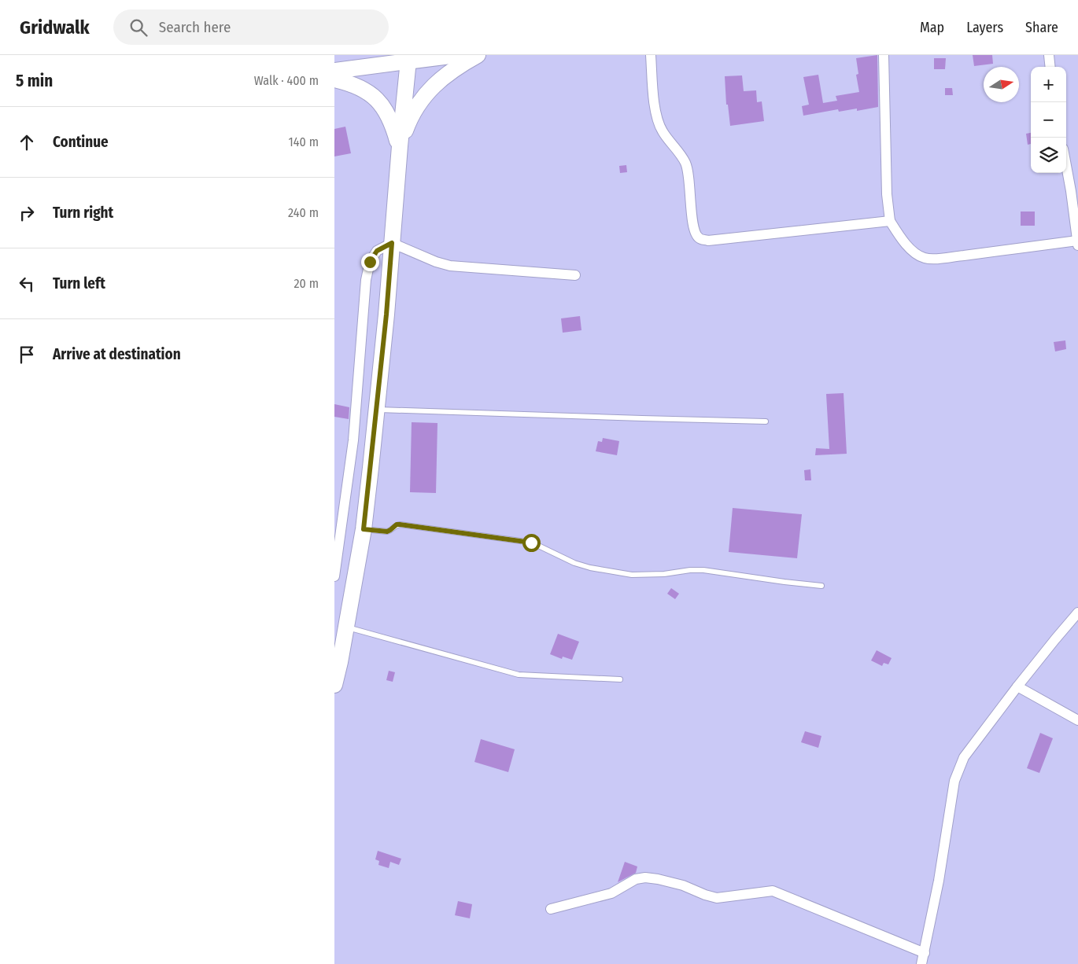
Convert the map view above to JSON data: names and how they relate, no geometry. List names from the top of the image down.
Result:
{
  "north": "right",
  "page": {
    "header": "Gridwalk",
    "search": "Search here",
    "nav": ["Map", "Layers", "Share"],
    "heading": ["5 min", "Walk · 400 m"],
    "map_buttons": ["+", "−"],
    "list": [
      ["Continue", "140 m"],
      ["Turn right", "240 m"],
      ["Turn left", "20 m"],
      "Arrive at destination"
    ]
  }
}
